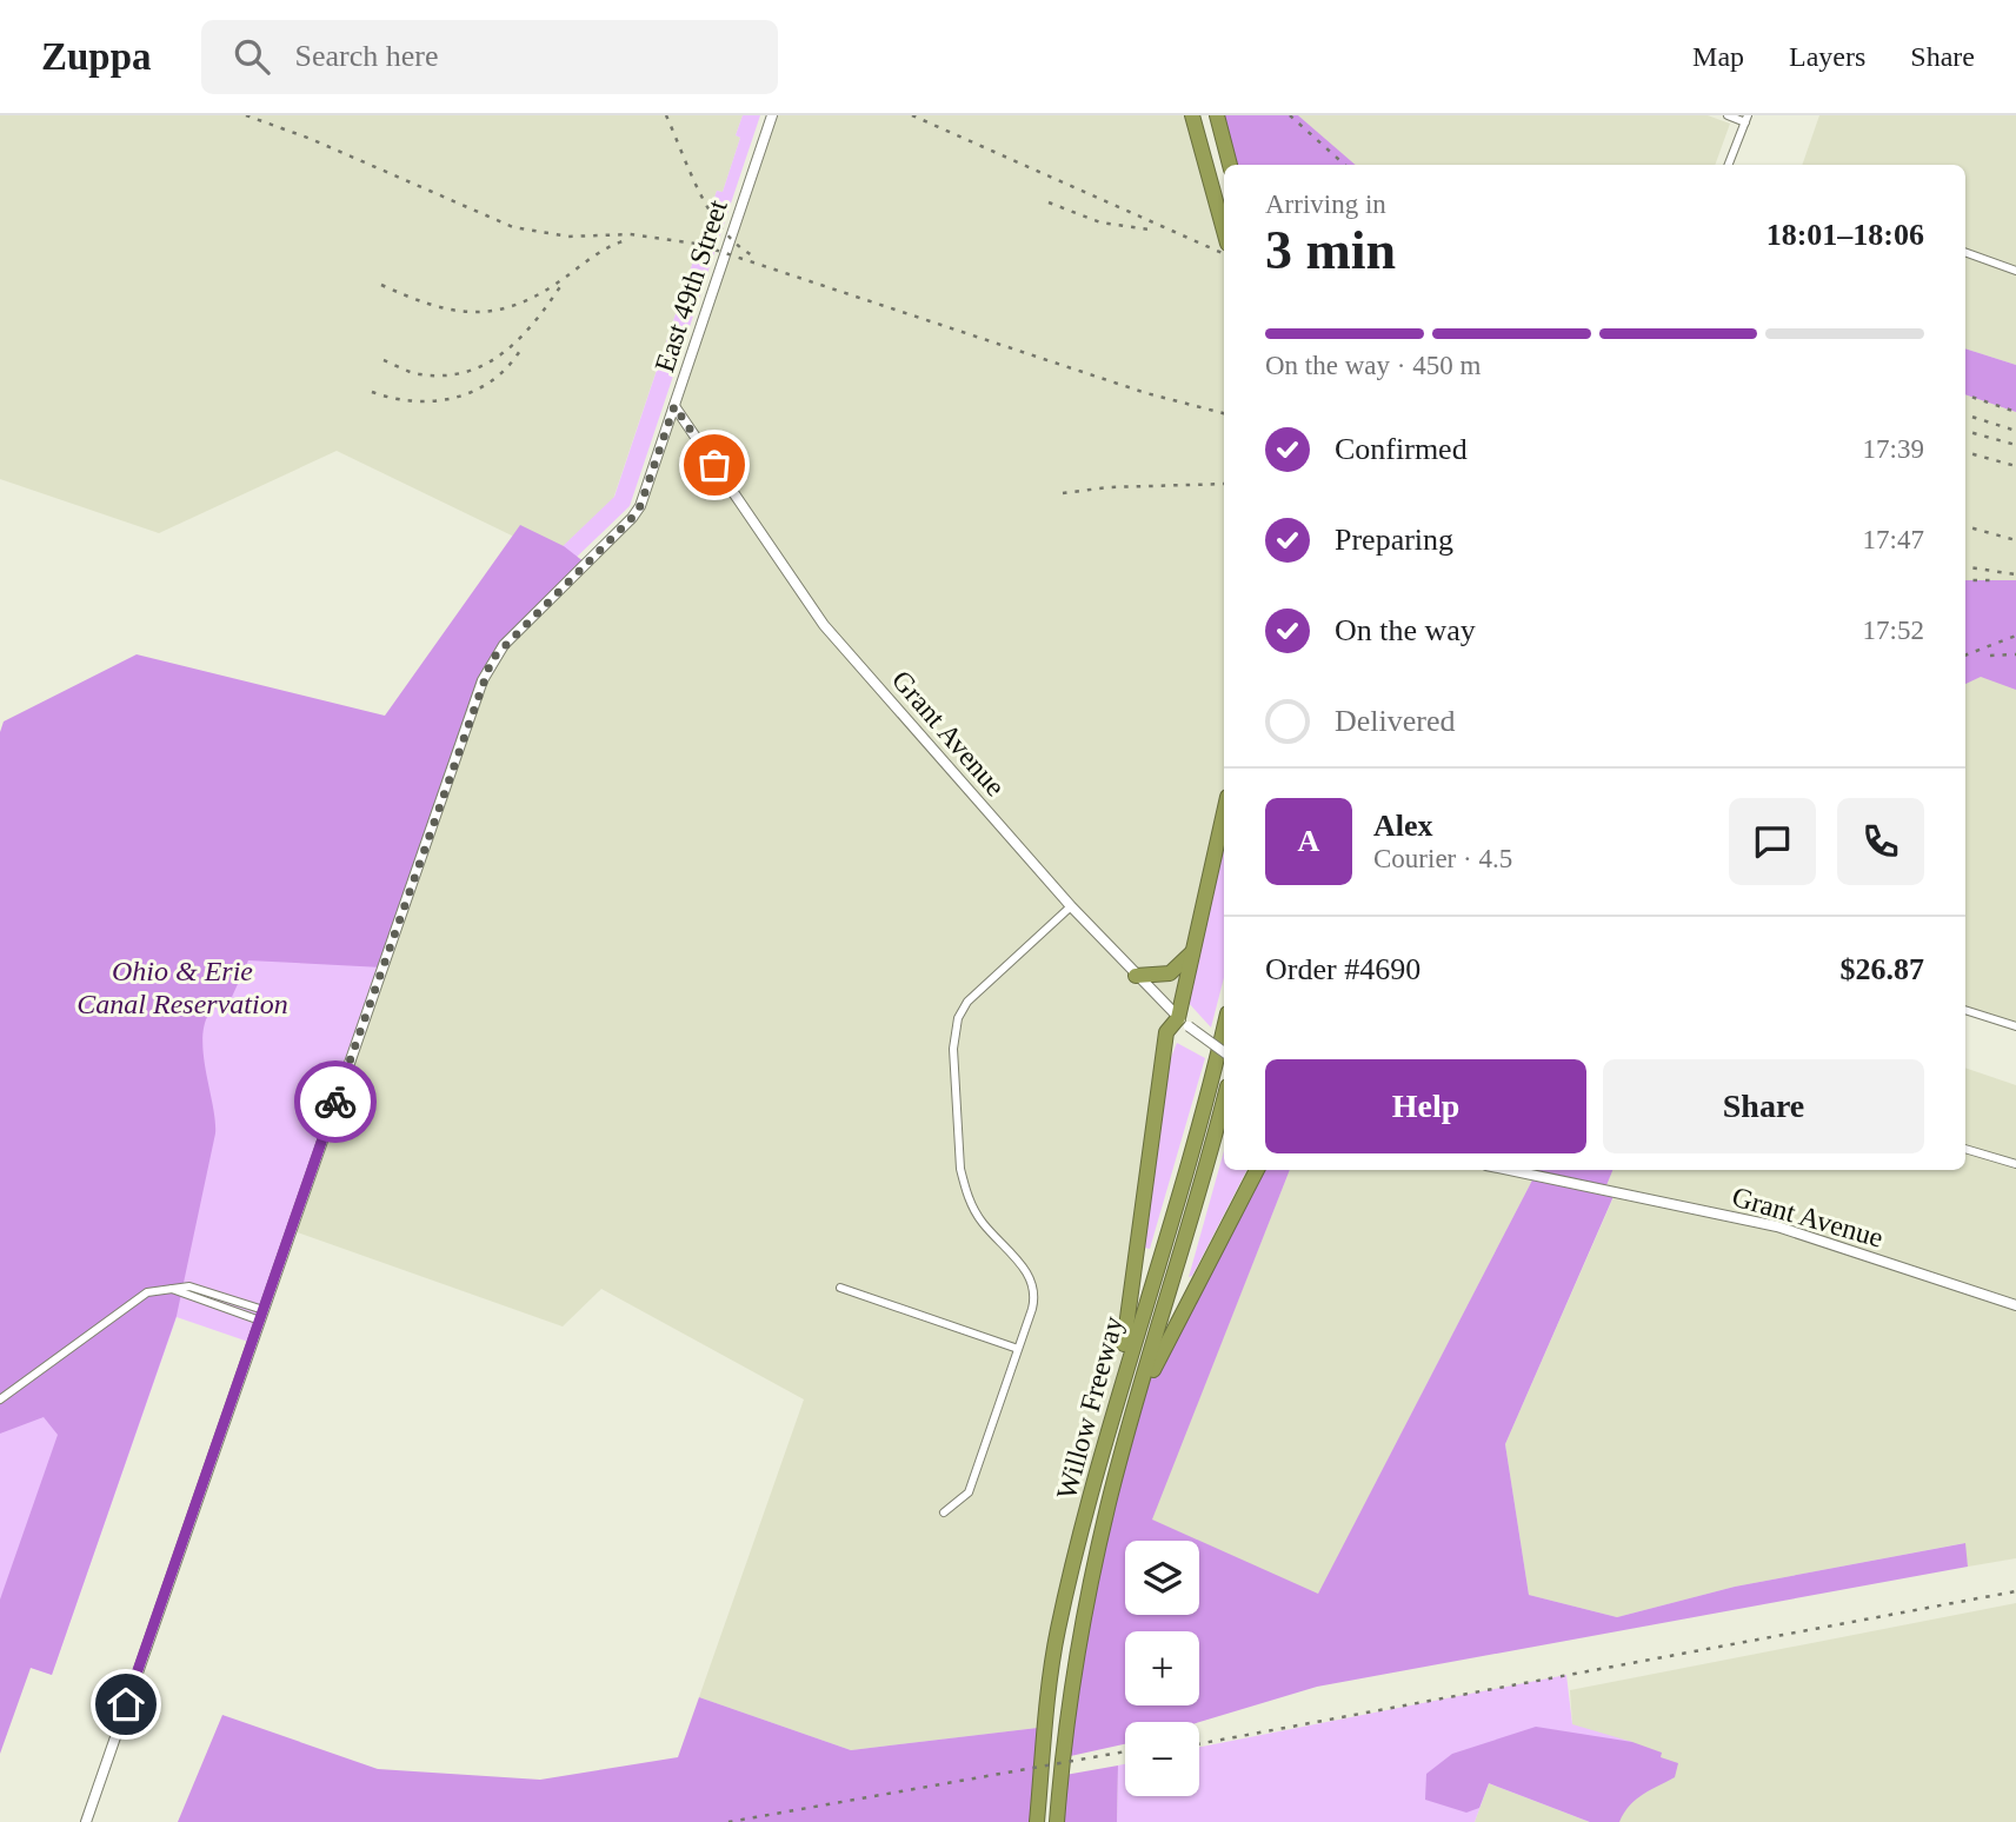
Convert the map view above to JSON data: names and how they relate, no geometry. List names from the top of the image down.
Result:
{
  "streets": {
    "highway": ["Willow Freeway"],
    "street": ["East 49th Street", "Grant Avenue"]
  },
  "crossings": [
    ["East 49th Street", "Grant Avenue"]
  ],
  "parks": ["Ohio & Erie Canal Reservation"],
  "page": {
    "header": "Zuppa",
    "search": "Search here",
    "nav": ["Map", "Layers", "Share"],
    "heading": ["3 min", "Arriving in", "18:01–18:06"],
    "panel": [
      "Alex",
      "Courier · 4.5",
      "Order #4690",
      "$26.87"
    ],
    "bar": "On the way · 450 m",
    "list": [
      ["Confirmed", "17:39"],
      ["Preparing", "17:47"],
      ["On the way", "17:52"],
      "Delivered"
    ],
    "round": "A",
    "buttons": ["Help", "Share"],
    "map_buttons": ["+", "−"]
  }
}
